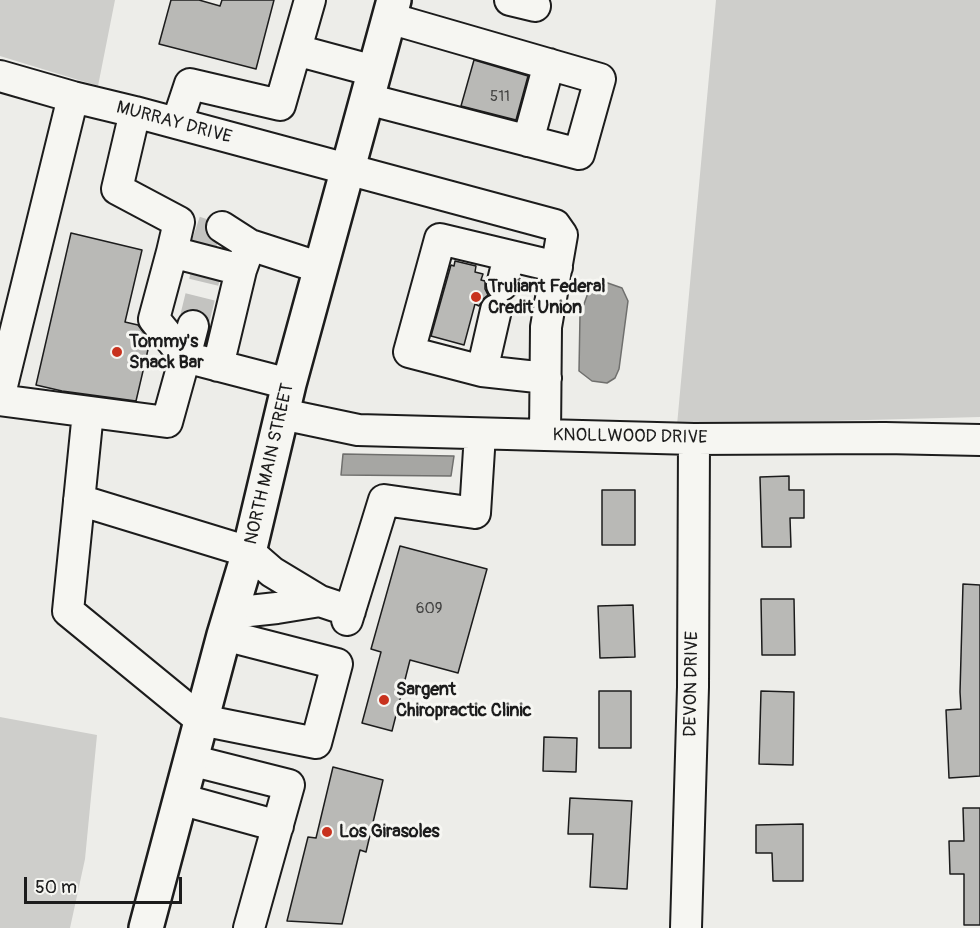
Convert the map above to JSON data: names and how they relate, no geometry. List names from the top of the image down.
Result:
{
  "streets": {
    "main road": ["NORTH MAIN STREET"],
    "street": ["MURRAY DRIVE", "KNOLLWOOD DRIVE", "DEVON DRIVE"]
  },
  "crossings": [
    ["MURRAY DRIVE", "KNOLLWOOD DRIVE"],
    ["MURRAY DRIVE", "NORTH MAIN STREET"],
    ["KNOLLWOOD DRIVE", "NORTH MAIN STREET"],
    ["KNOLLWOOD DRIVE", "DEVON DRIVE"]
  ],
  "places": [
    "Truliant Federal Credit Union",
    "Tommy's Snack Bar",
    "Sargent Chiropractic Clinic",
    "Los Girasoles"
  ],
  "house_numbers": ["511", "609"],
  "scale_bar": "50 m"
}
